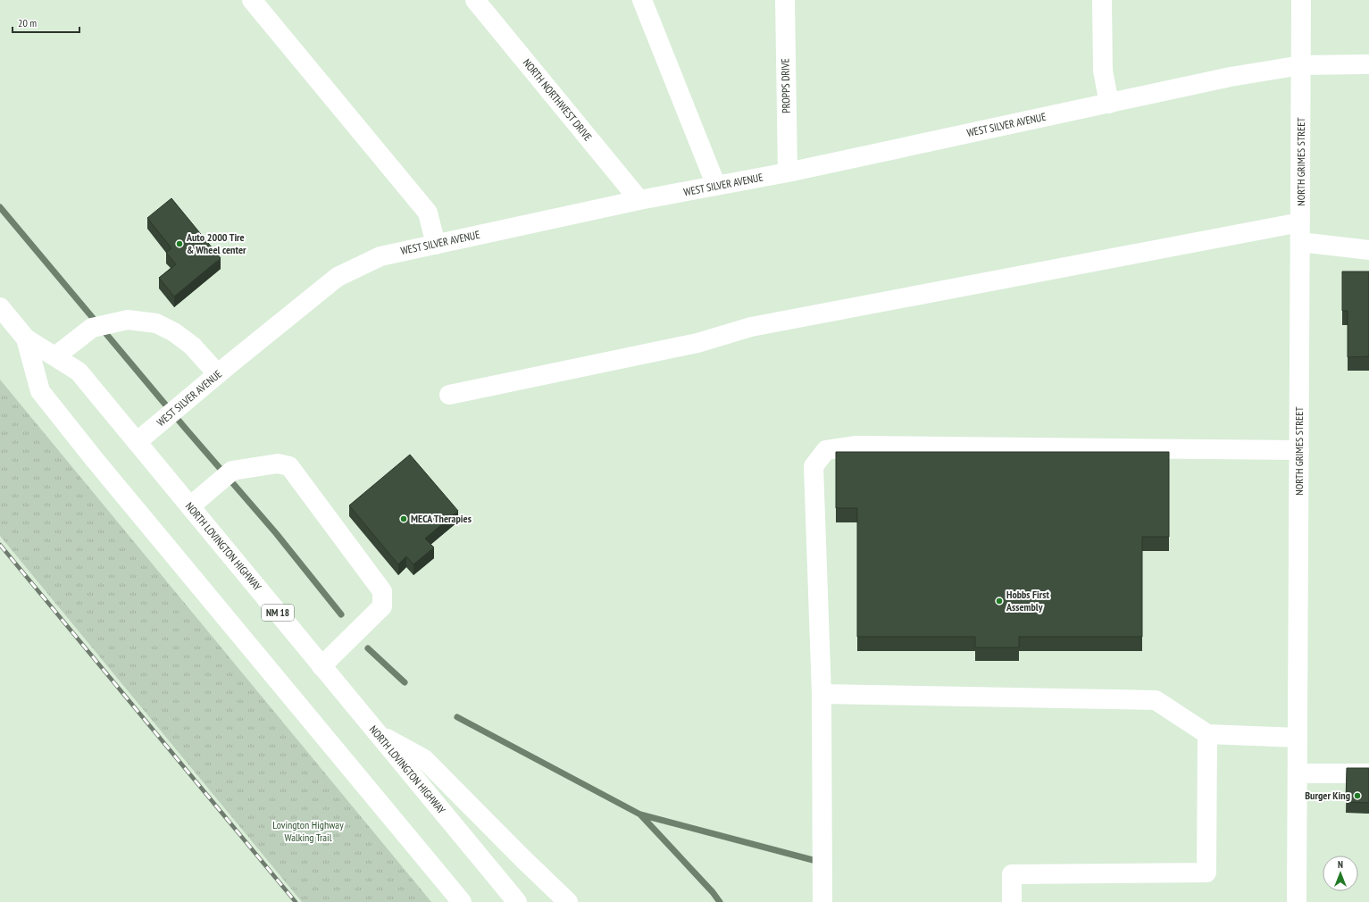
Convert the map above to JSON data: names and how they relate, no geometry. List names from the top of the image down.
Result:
{
  "streets": {
    "main road": [
      "PROPPS DRIVE",
      "NORTH NORTHWEST DRIVE",
      "WEST SILVER AVENUE",
      "NORTH GRIMES STREET",
      "NORTH LOVINGTON HIGHWAY",
      "NM 18"
    ]
  },
  "crossings": [
    ["PROPPS DRIVE", "WEST SILVER AVENUE"],
    ["NORTH NORTHWEST DRIVE", "WEST SILVER AVENUE"],
    ["WEST SILVER AVENUE", "NORTH GRIMES STREET"],
    ["WEST SILVER AVENUE", "NORTH LOVINGTON HIGHWAY"]
  ],
  "parks": ["Lovington Highway Walking Trail"],
  "places": [
    "Auto 2000 Tire & Wheel center",
    "MECA Therapies",
    "Hobbs First Assembly",
    "Burger King"
  ],
  "scale_bar": "20 m",
  "north": "top"
}
